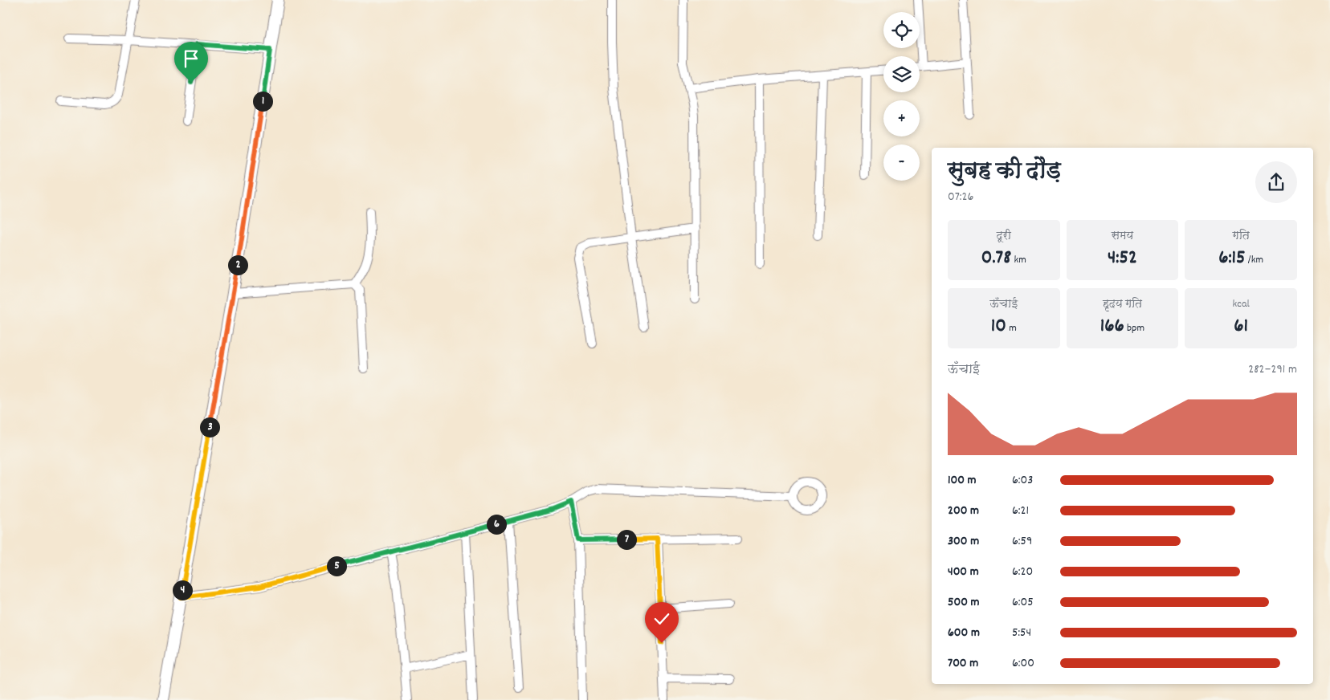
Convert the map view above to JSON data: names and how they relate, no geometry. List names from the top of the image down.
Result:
{
  "page": {
    "map_buttons": ["+", "−"],
    "pins": [
      "1",
      "2",
      "3",
      "6",
      "7",
      "5",
      "4"
    ],
    "heading": ["सुबह की दौड़", "07:26"],
    "stats": [
      ["दूरी", "0.78 km"],
      ["समय", "4:52"],
      ["गति", "6:15 /km"],
      ["ऊँचाई", "10 m"],
      ["हृदय गति", "166 bpm"],
      ["kcal", "61"]
    ],
    "chart": ["ऊँचाई", "282–291 m"],
    "list": [
      {
        "name": "100 m",
        "note": "6:03"
      },
      {
        "name": "200 m",
        "note": "6:21"
      },
      {
        "name": "300 m",
        "note": "6:59"
      },
      {
        "name": "400 m",
        "note": "6:20"
      },
      {
        "name": "500 m",
        "note": "6:05"
      },
      {
        "name": "600 m",
        "note": "5:54"
      },
      {
        "name": "700 m",
        "note": "6:00"
      }
    ]
  }
}
